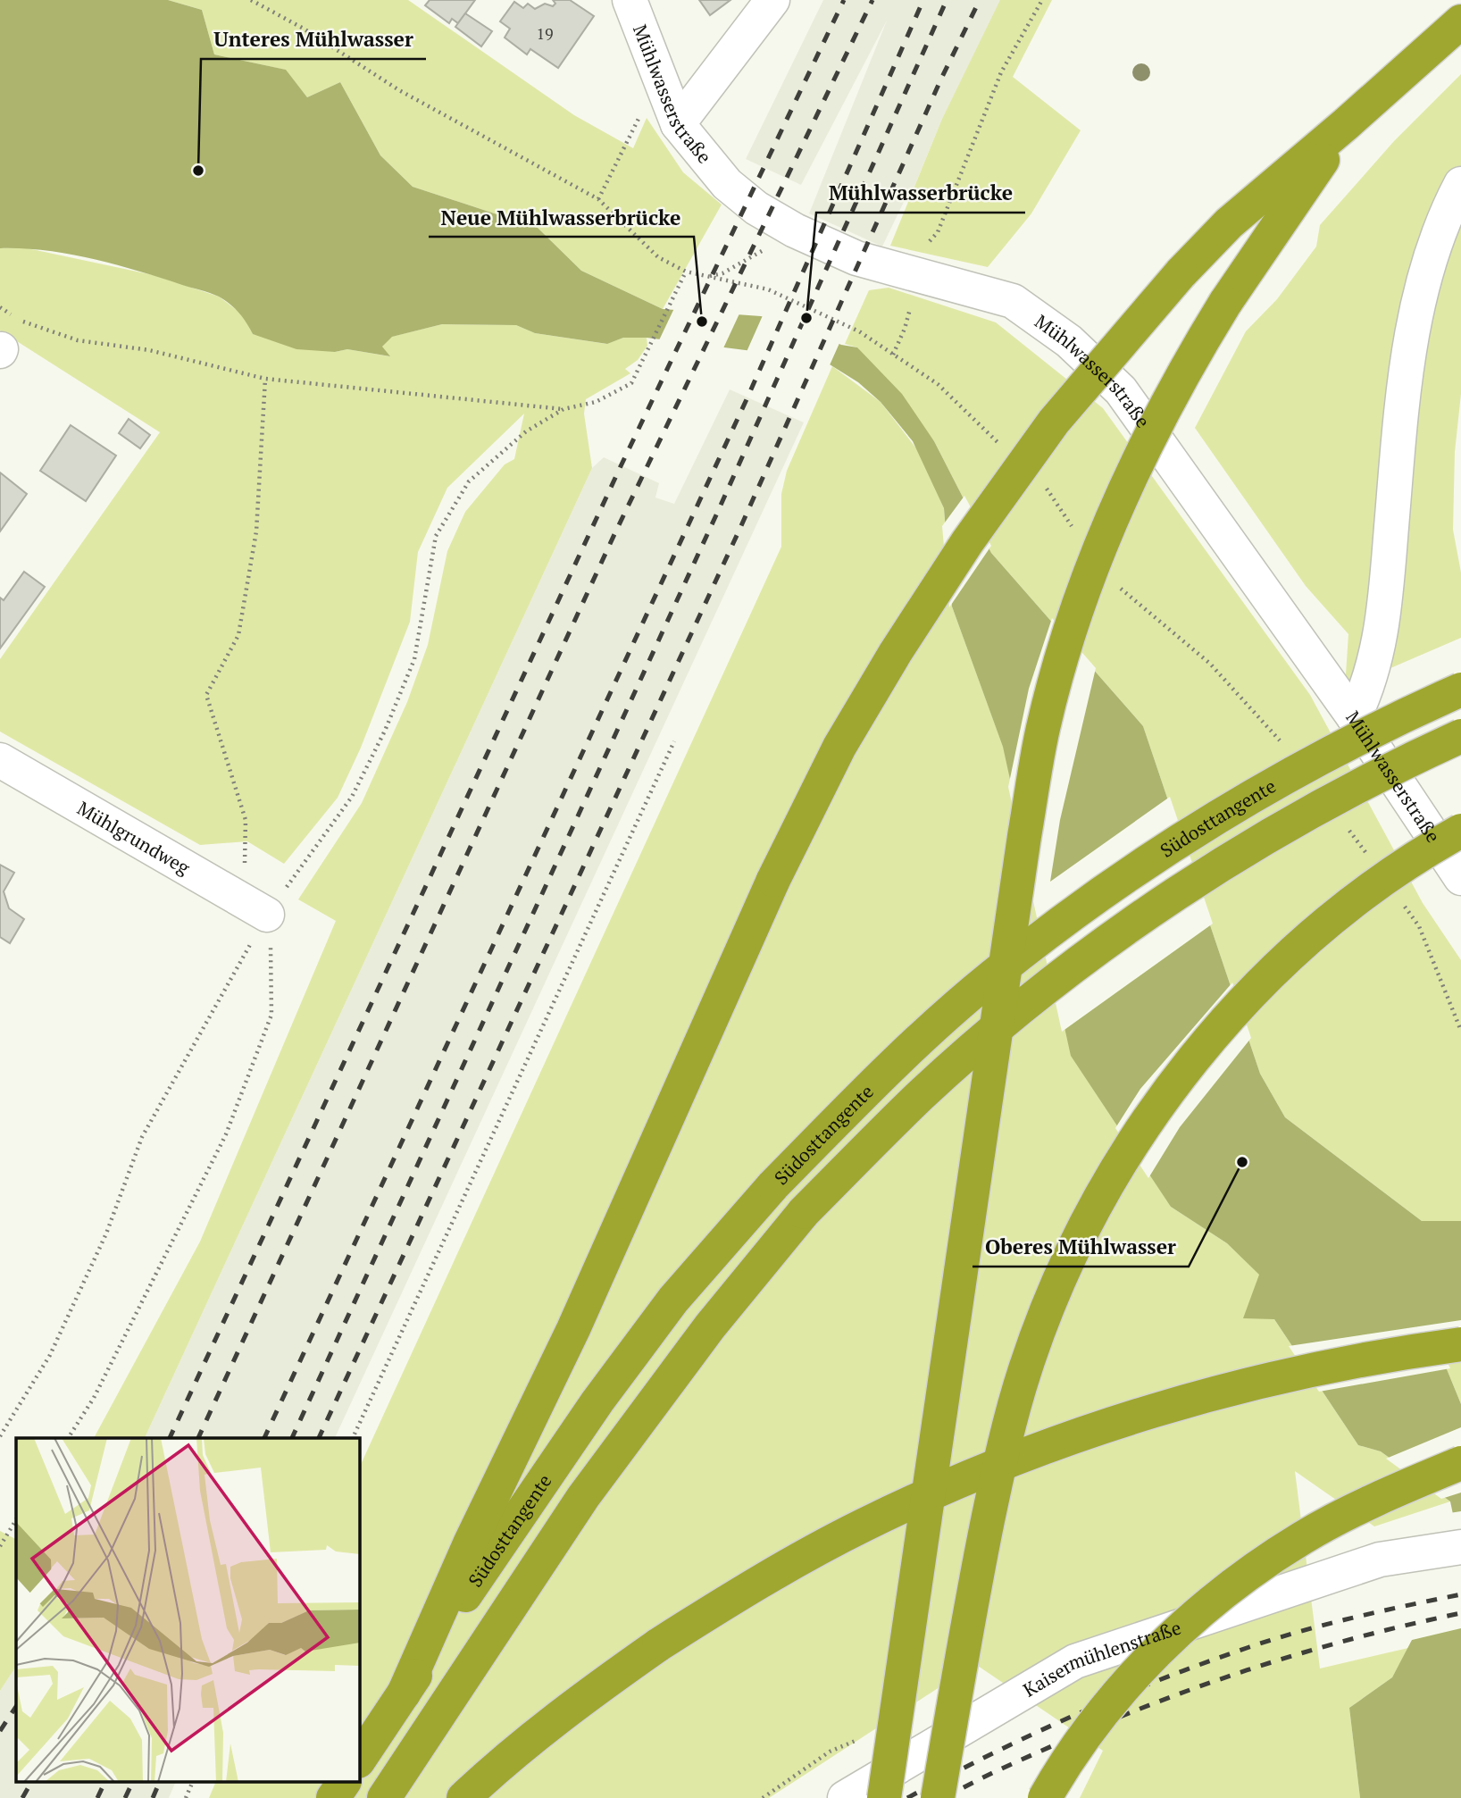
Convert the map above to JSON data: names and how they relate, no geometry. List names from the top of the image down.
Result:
{
  "streets": {
    "highway": ["Südosttangente"],
    "street": ["Mühlwasserstraße", "Mühlgrundweg", "Kaisermühlenstraße"]
  },
  "places": [
    "Unteres Mühlwasser",
    "Mühlwasserbrücke",
    "Neue Mühlwasserbrücke",
    "Oberes Mühlwasser"
  ],
  "house_numbers": ["19"]
}
